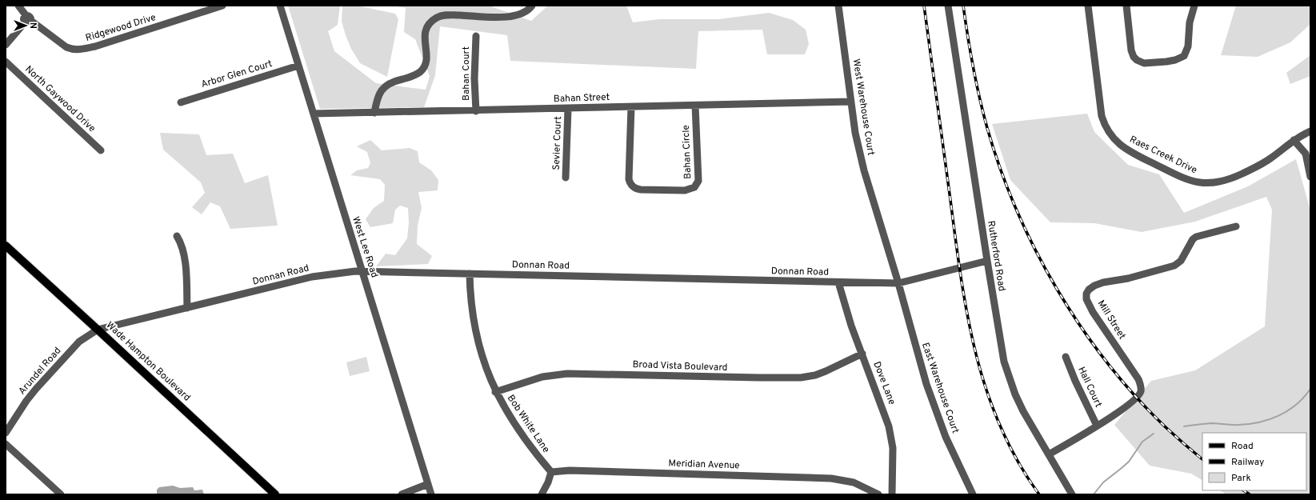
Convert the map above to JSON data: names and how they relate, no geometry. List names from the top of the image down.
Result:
{
  "streets": {
    "main road": ["Wade Hampton Boulevard"],
    "street": [
      "Ridgewood Drive",
      "Bahan Court",
      "Arbor Glen Court",
      "Bahan Street",
      "North Gaywood Drive",
      "West Warehouse Court",
      "Sevier Court",
      "Bahan Circle",
      "Raes Creek Drive",
      "West Lee Road",
      "Rutherford Road",
      "Donnan Road",
      "Mill Street",
      "Broad Vista Boulevard",
      "Arundel Road",
      "Dove Lane",
      "Hall Court",
      "East Warehouse Court",
      "Bob White Lane",
      "Meridian Avenue"
    ]
  },
  "crossings": [
    ["Bahan Court", "Bahan Street"],
    ["Arbor Glen Court", "West Lee Road"],
    ["Bahan Street", "West Warehouse Court"],
    ["Bahan Street", "Sevier Court"],
    ["Bahan Street", "Bahan Circle"],
    ["Bahan Street", "West Lee Road"],
    ["West Warehouse Court", "Donnan Road"],
    ["West Warehouse Court", "East Warehouse Court"],
    ["West Lee Road", "Donnan Road"],
    ["Rutherford Road", "Donnan Road"],
    ["Rutherford Road", "Mill Street"],
    ["Donnan Road", "Wade Hampton Boulevard"],
    ["Donnan Road", "Arundel Road"],
    ["Donnan Road", "Dove Lane"],
    ["Donnan Road", "East Warehouse Court"],
    ["Donnan Road", "Bob White Lane"],
    ["Mill Street", "Hall Court"],
    ["Wade Hampton Boulevard", "Arundel Road"],
    ["Broad Vista Boulevard", "Dove Lane"],
    ["Broad Vista Boulevard", "Bob White Lane"],
    ["Bob White Lane", "Meridian Avenue"]
  ],
  "legend": ["Road", "Railway", "Park"],
  "north": "right"
}
